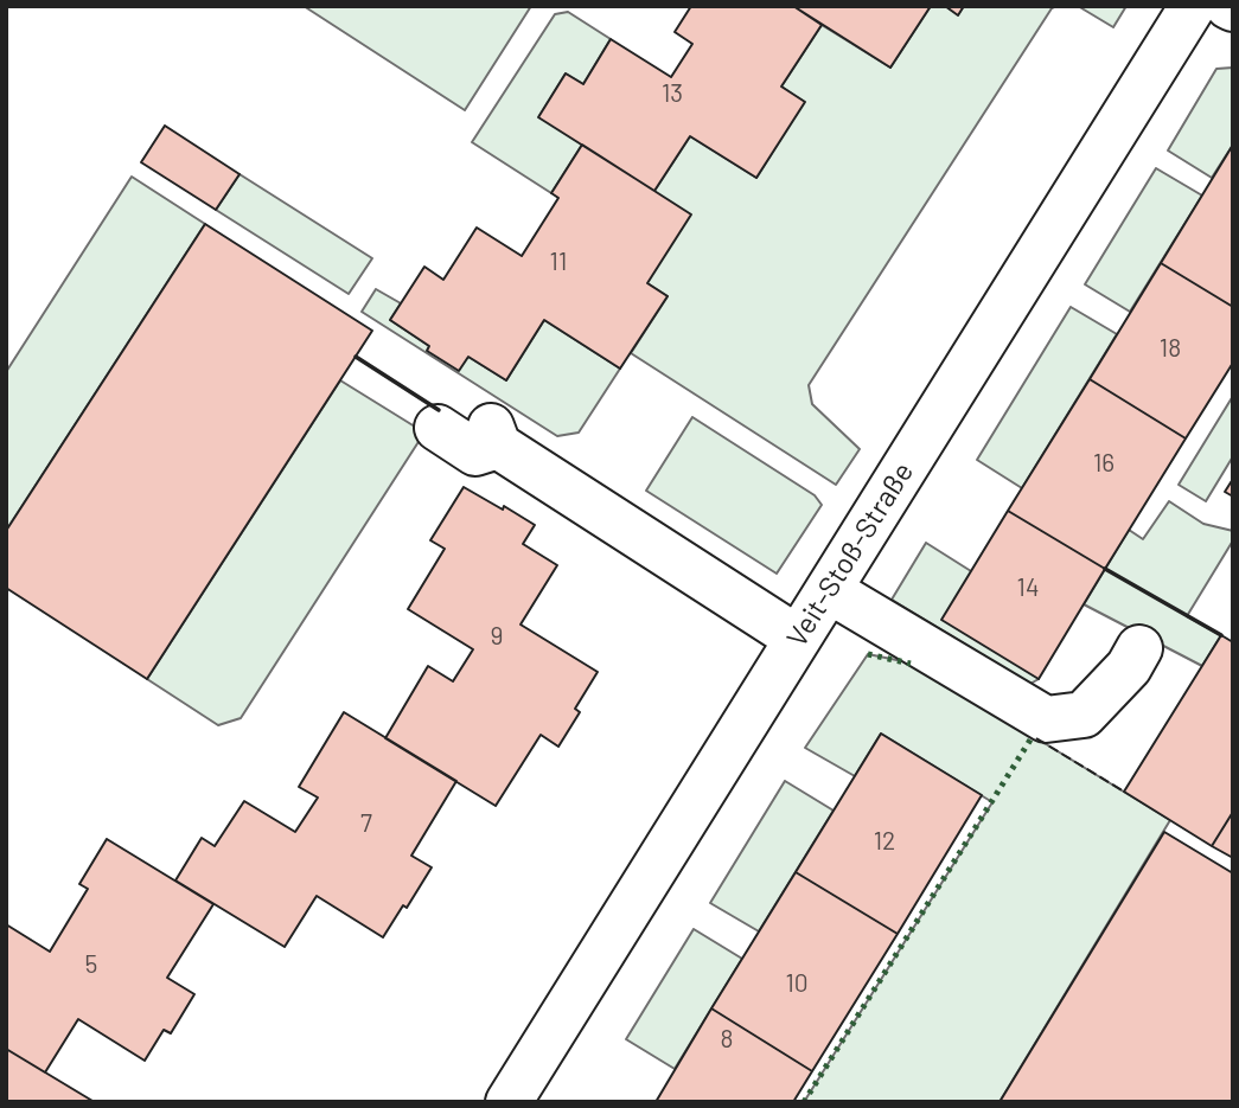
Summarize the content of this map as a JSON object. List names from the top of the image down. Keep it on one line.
{"streets":{"street":["Veit-Stoß-Straße"]},"house_numbers":["13","11","18","16","14","9","7","12","5","10","8"]}
